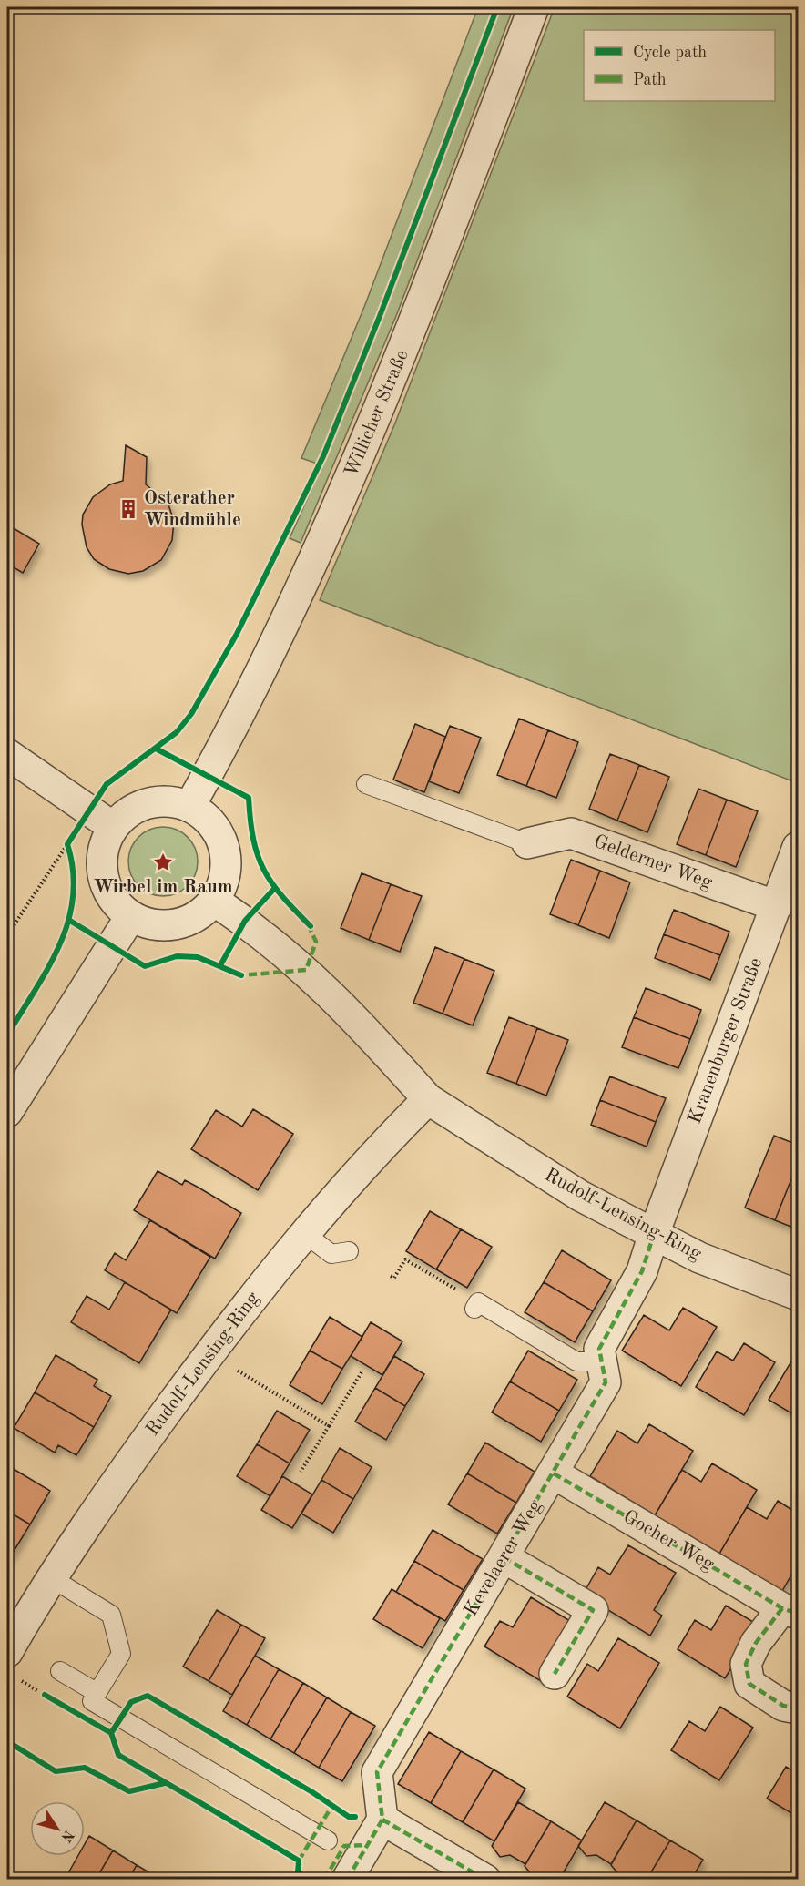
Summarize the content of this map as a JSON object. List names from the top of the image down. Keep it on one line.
{"streets":{"street":["Willicher Straße","Gelderner Weg","Kranenburger Straße","Rudolf-Lensing-Ring","Gocher Weg","Kevelaerer Weg"]},"crossings":[["Willicher Straße","Rudolf-Lensing-Ring"],["Gelderner Weg","Kranenburger Straße"],["Kranenburger Straße","Rudolf-Lensing-Ring"],["Kranenburger Straße","Kevelaerer Weg"],["Rudolf-Lensing-Ring","Kevelaerer Weg"],["Gocher Weg","Kevelaerer Weg"]],"places":{"building":["Osterather Windmühle"],"place":["Wirbel im Raum"]},"legend":["Cycle path","Path"],"north":"bottom right"}
